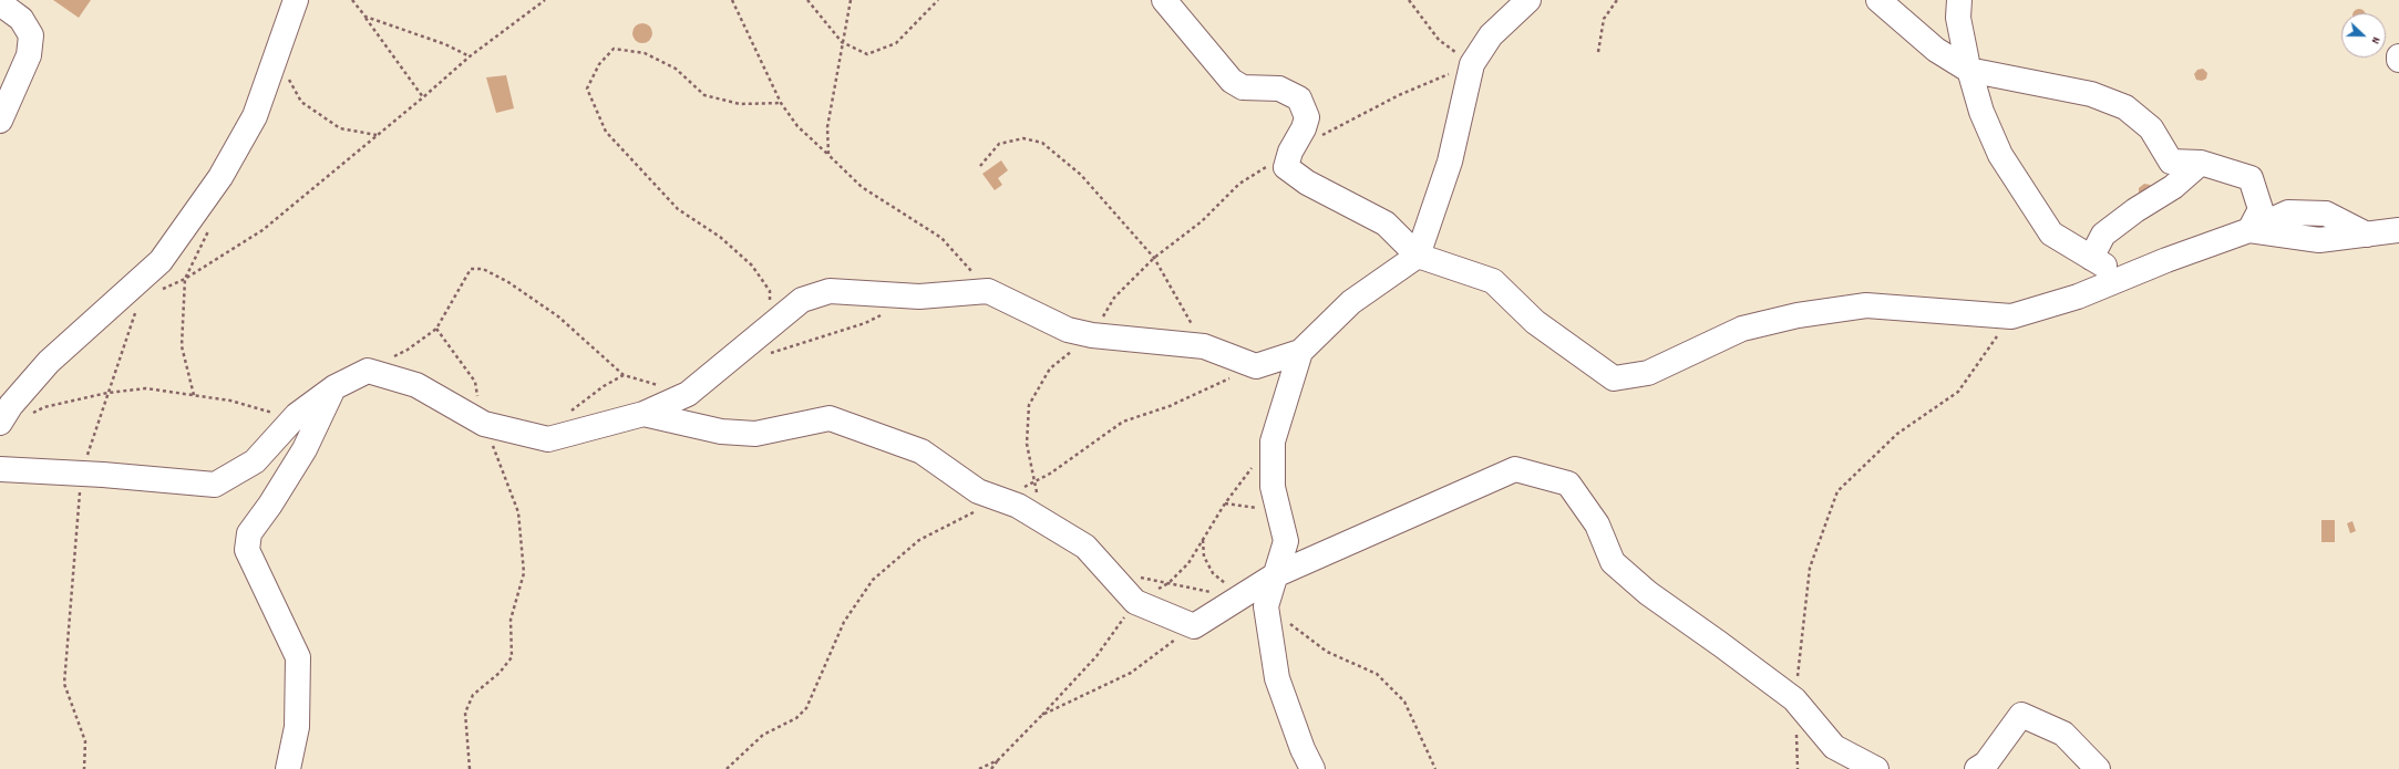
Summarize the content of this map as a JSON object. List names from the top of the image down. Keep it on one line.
{"north":"right"}
